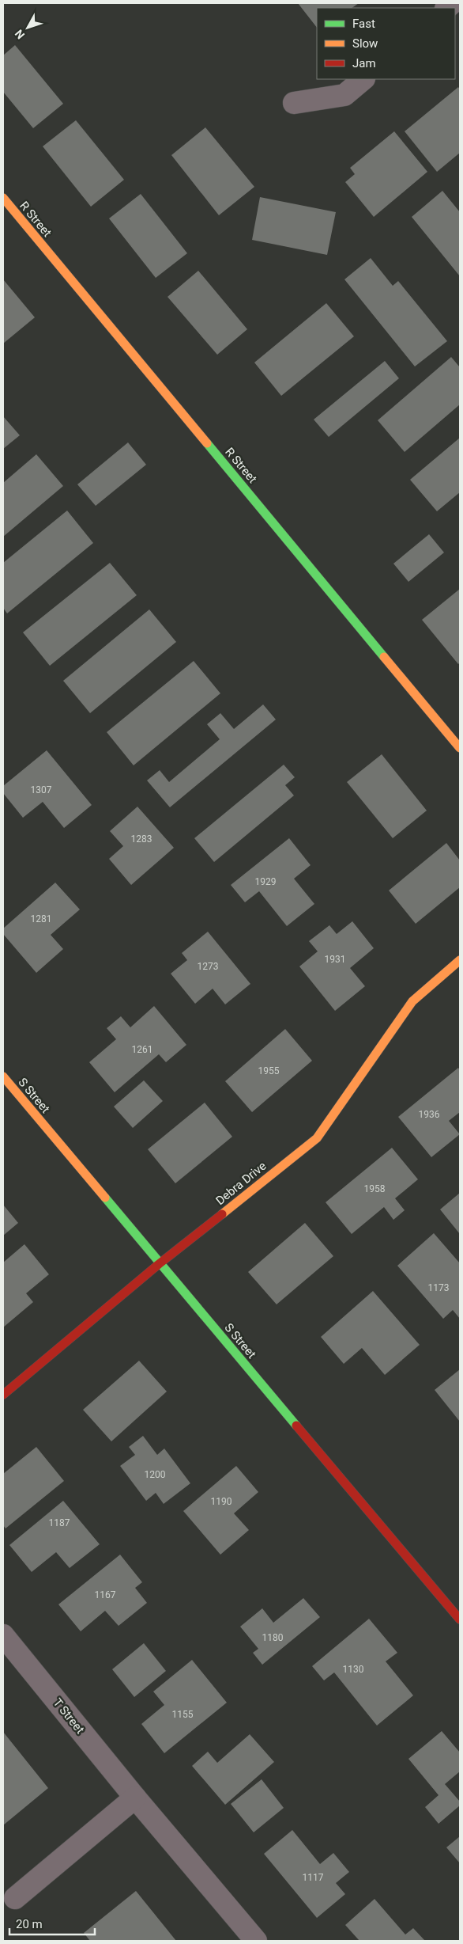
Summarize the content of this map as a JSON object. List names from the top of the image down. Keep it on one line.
{"streets":{"street":["R Street","S Street","Debra Drive","T Street"]},"crossings":[["S Street","Debra Drive"]],"house_numbers":["1307","1283","1929","1281","1931","1273","1261","1955","1936","1958","1173","1200","1190","1187","1167","1180","1130","1155","1117"],"legend":["Fast","Slow","Jam"],"scale_bar":"20 m","north":"bottom left"}
